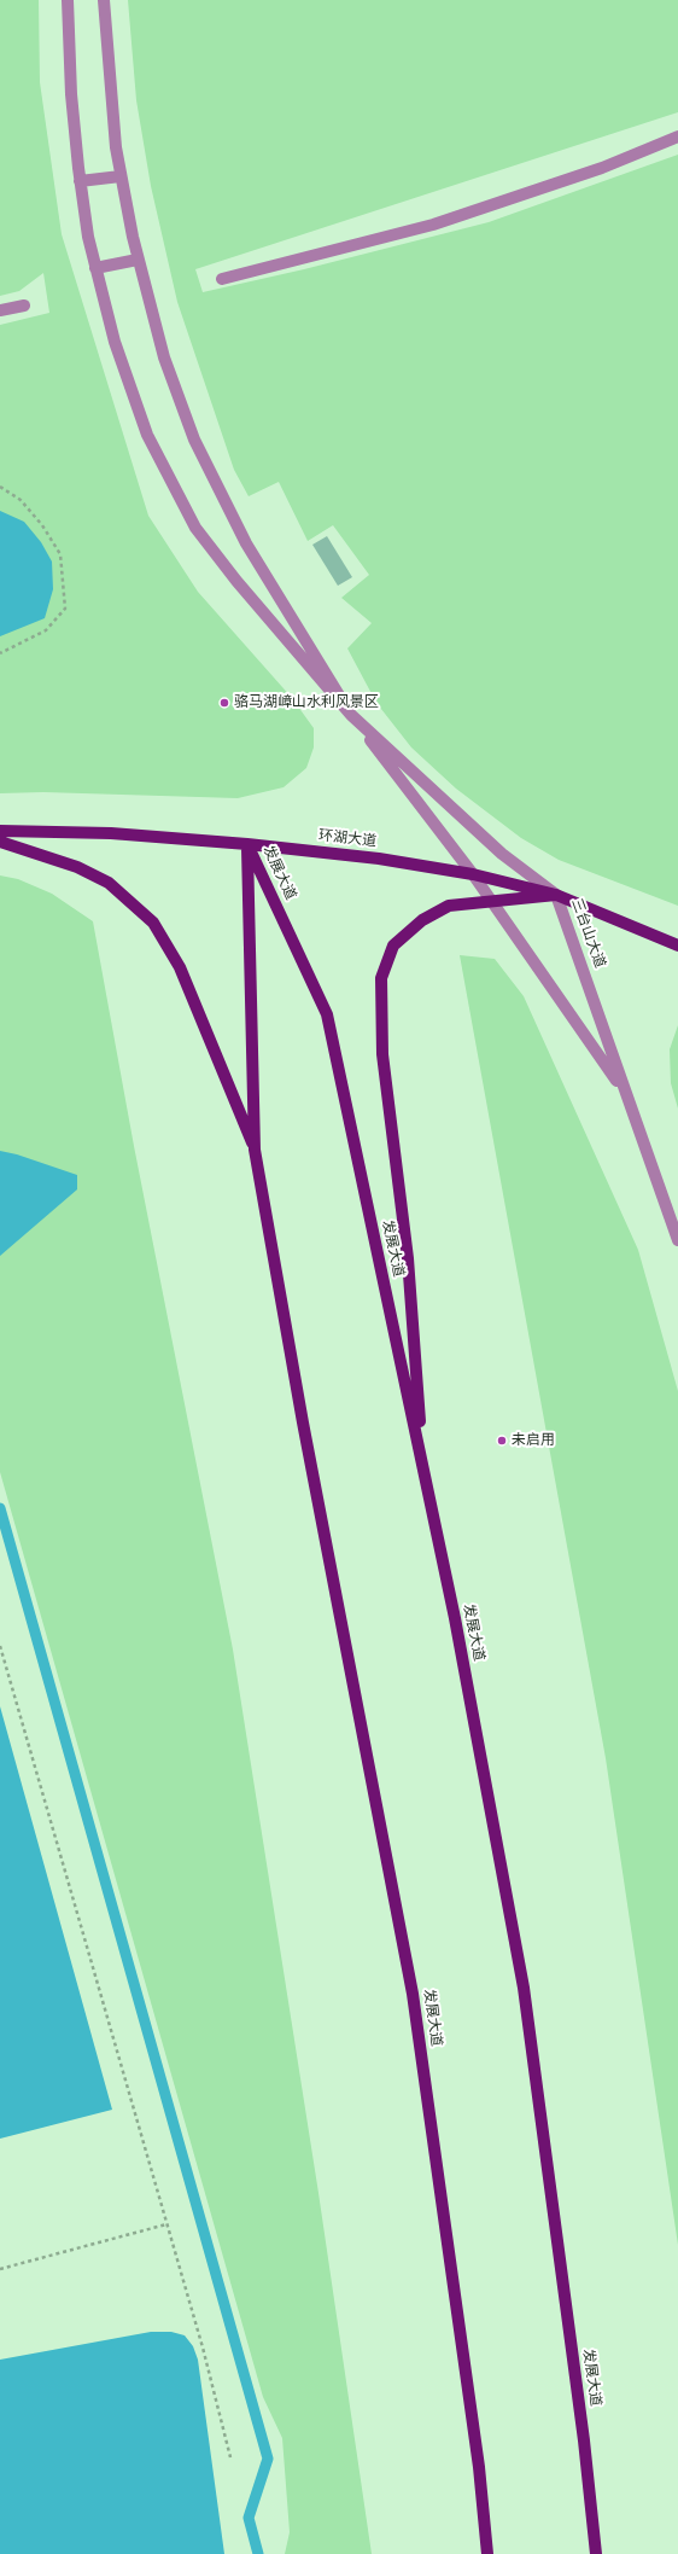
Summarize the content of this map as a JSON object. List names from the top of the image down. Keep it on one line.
{"streets":{"main road":["环湖大道","发展大道"],"street":["三台山大道"]},"crossings":[["环湖大道","发展大道"],["环湖大道","三台山大道"]],"places":["骆马湖嶂山水利风景区","未启用"]}
